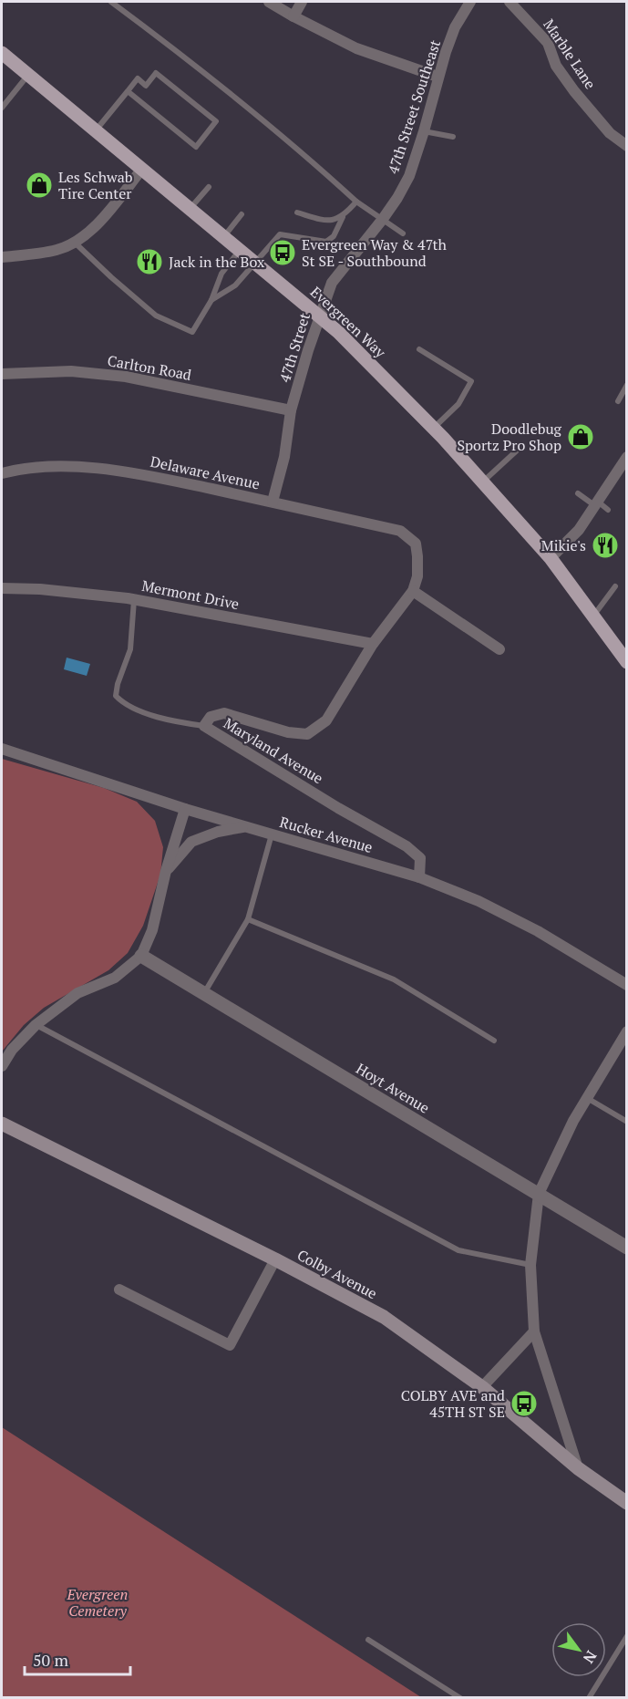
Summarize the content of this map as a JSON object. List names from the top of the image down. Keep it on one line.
{"streets":{"main road":["Evergreen Way","Colby Avenue"],"street":["Marble Lane","47th Street Southeast","47th Street","Carlton Road","Delaware Avenue","Mermont Drive","Maryland Avenue","Rucker Avenue","Hoyt Avenue"]},"crossings":[["47th Street Southeast","47th Street"],["Evergreen Way","47th Street"],["47th Street","Carlton Road"],["47th Street","Delaware Avenue"],["Delaware Avenue","Maryland Avenue"],["Mermont Drive","Maryland Avenue"],["Maryland Avenue","Rucker Avenue"]],"parks":["Evergreen Cemetery"],"places":{"shop":["Les Schwab Tire Center","Doodlebug Sportz Pro Shop"],"bus stop":["Evergreen Way & 47th St SE - Southbound","COLBY AVE and 45TH ST SE"],"restaurant":["Jack in the Box","Mikie's"]},"scale_bar":"50 m","north":"bottom right"}
